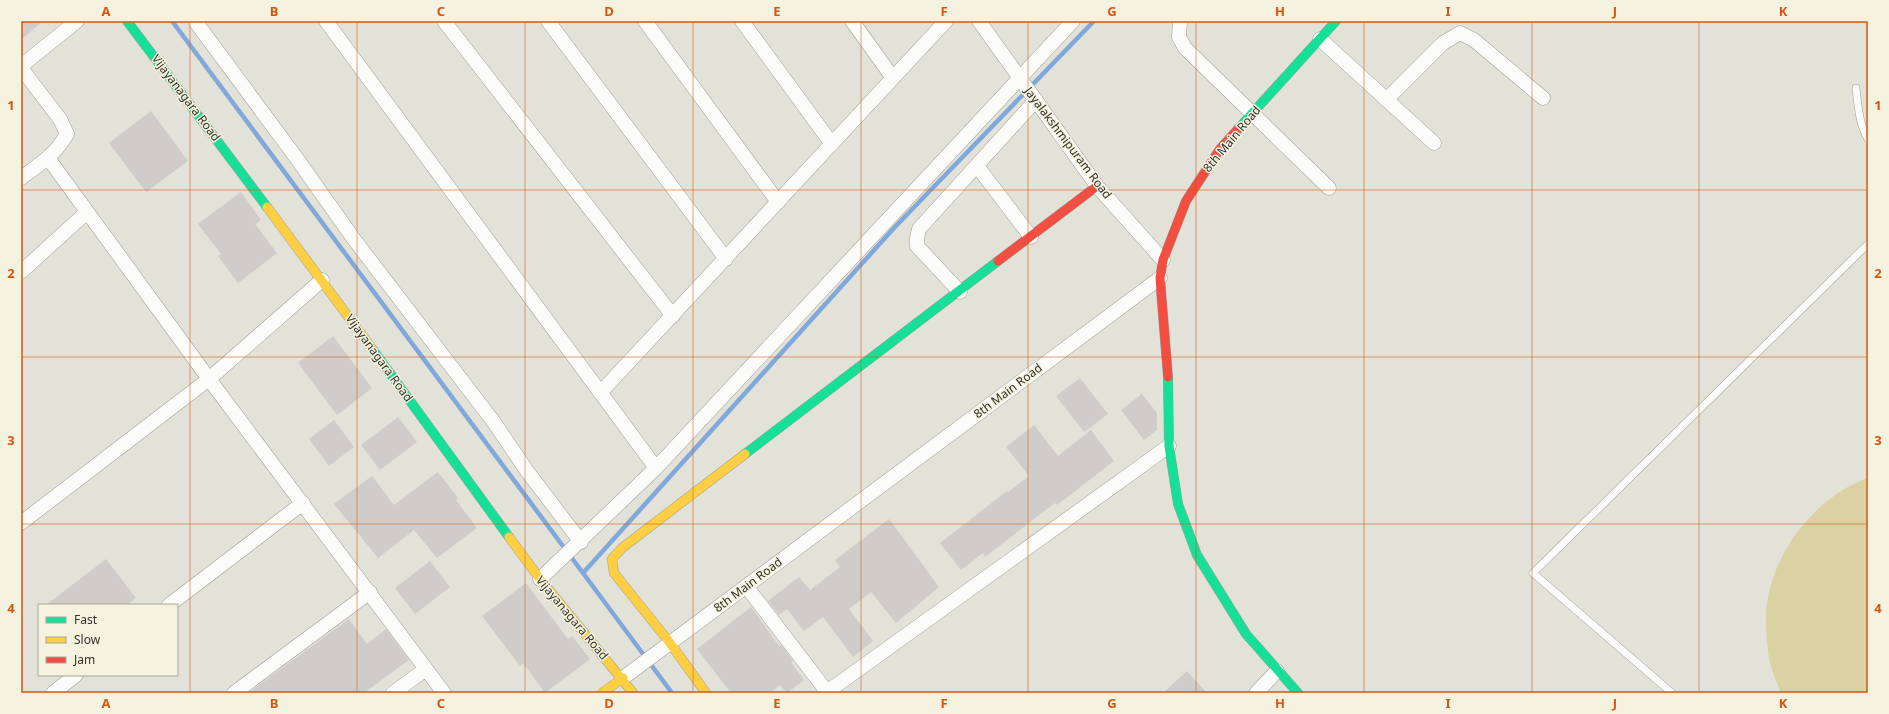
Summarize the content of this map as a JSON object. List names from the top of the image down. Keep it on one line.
{"streets":{"street":["Vijayanagara Road","8th Main Road","Jayalakshmipuram Road"]},"crossings":[["Vijayanagara Road","8th Main Road"],["8th Main Road","Jayalakshmipuram Road"]],"legend":["Fast","Slow","Jam"],"grid":{"columns":["A","B","C","D","E","F","G","H","I","J","K"],"rows":["1","2","3","4"]}}
